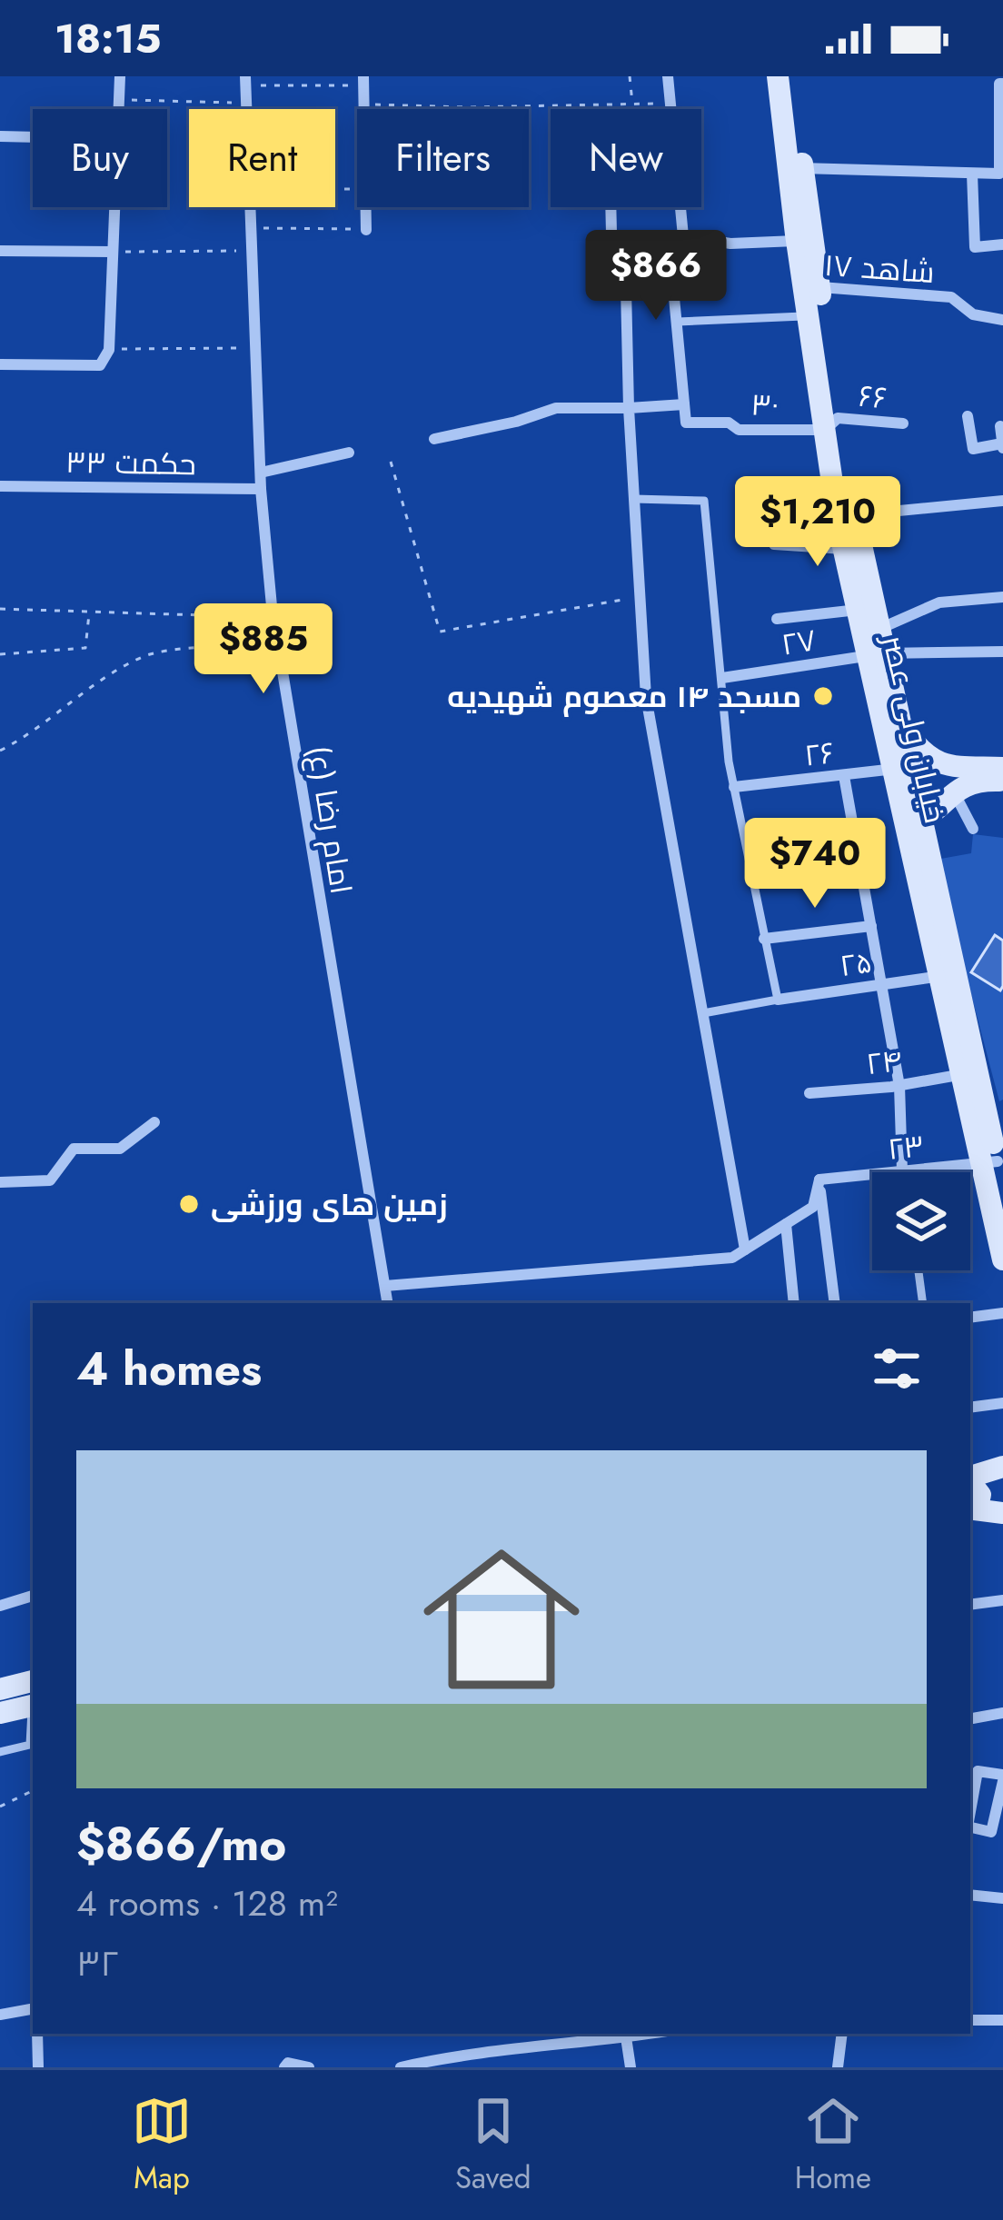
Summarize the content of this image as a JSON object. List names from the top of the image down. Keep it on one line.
{"streets":{"main road":["خیابان ولی عصر"],"street":["شاهد ۱۷","۶۶","۳۰","حکمت ۳۳","۲۷","۲۶","امام رضا (ع)","۲۵","۲۴","۲۳"]},"crossings":[["شاهد ۱۷","خیابان ولی عصر"],["۶۶","۳۰"],["۶۶","خیابان ولی عصر"],["۳۰","خیابان ولی عصر"],["حکمت ۳۳","امام رضا (ع)"],["۲۷","خیابان ولی عصر"],["خیابان ولی عصر","۲۶"],["خیابان ولی عصر","۲۵"],["خیابان ولی عصر","۲۴"],["خیابان ولی عصر","۲۳"]],"places":["مسجد ۱۴ معصوم شهیدیه","زمین های ورزشی"],"page":{"status":"18:15","chip":["Buy","Rent","Filters","New"],"price":["$866","$1,210","$885","$740"],"heading":"4 homes","list":[{"name":"$866/mo","note":"4 rooms · 128 m² · ۳۲"}],"tabs":["Map","Saved","Home"]}}
